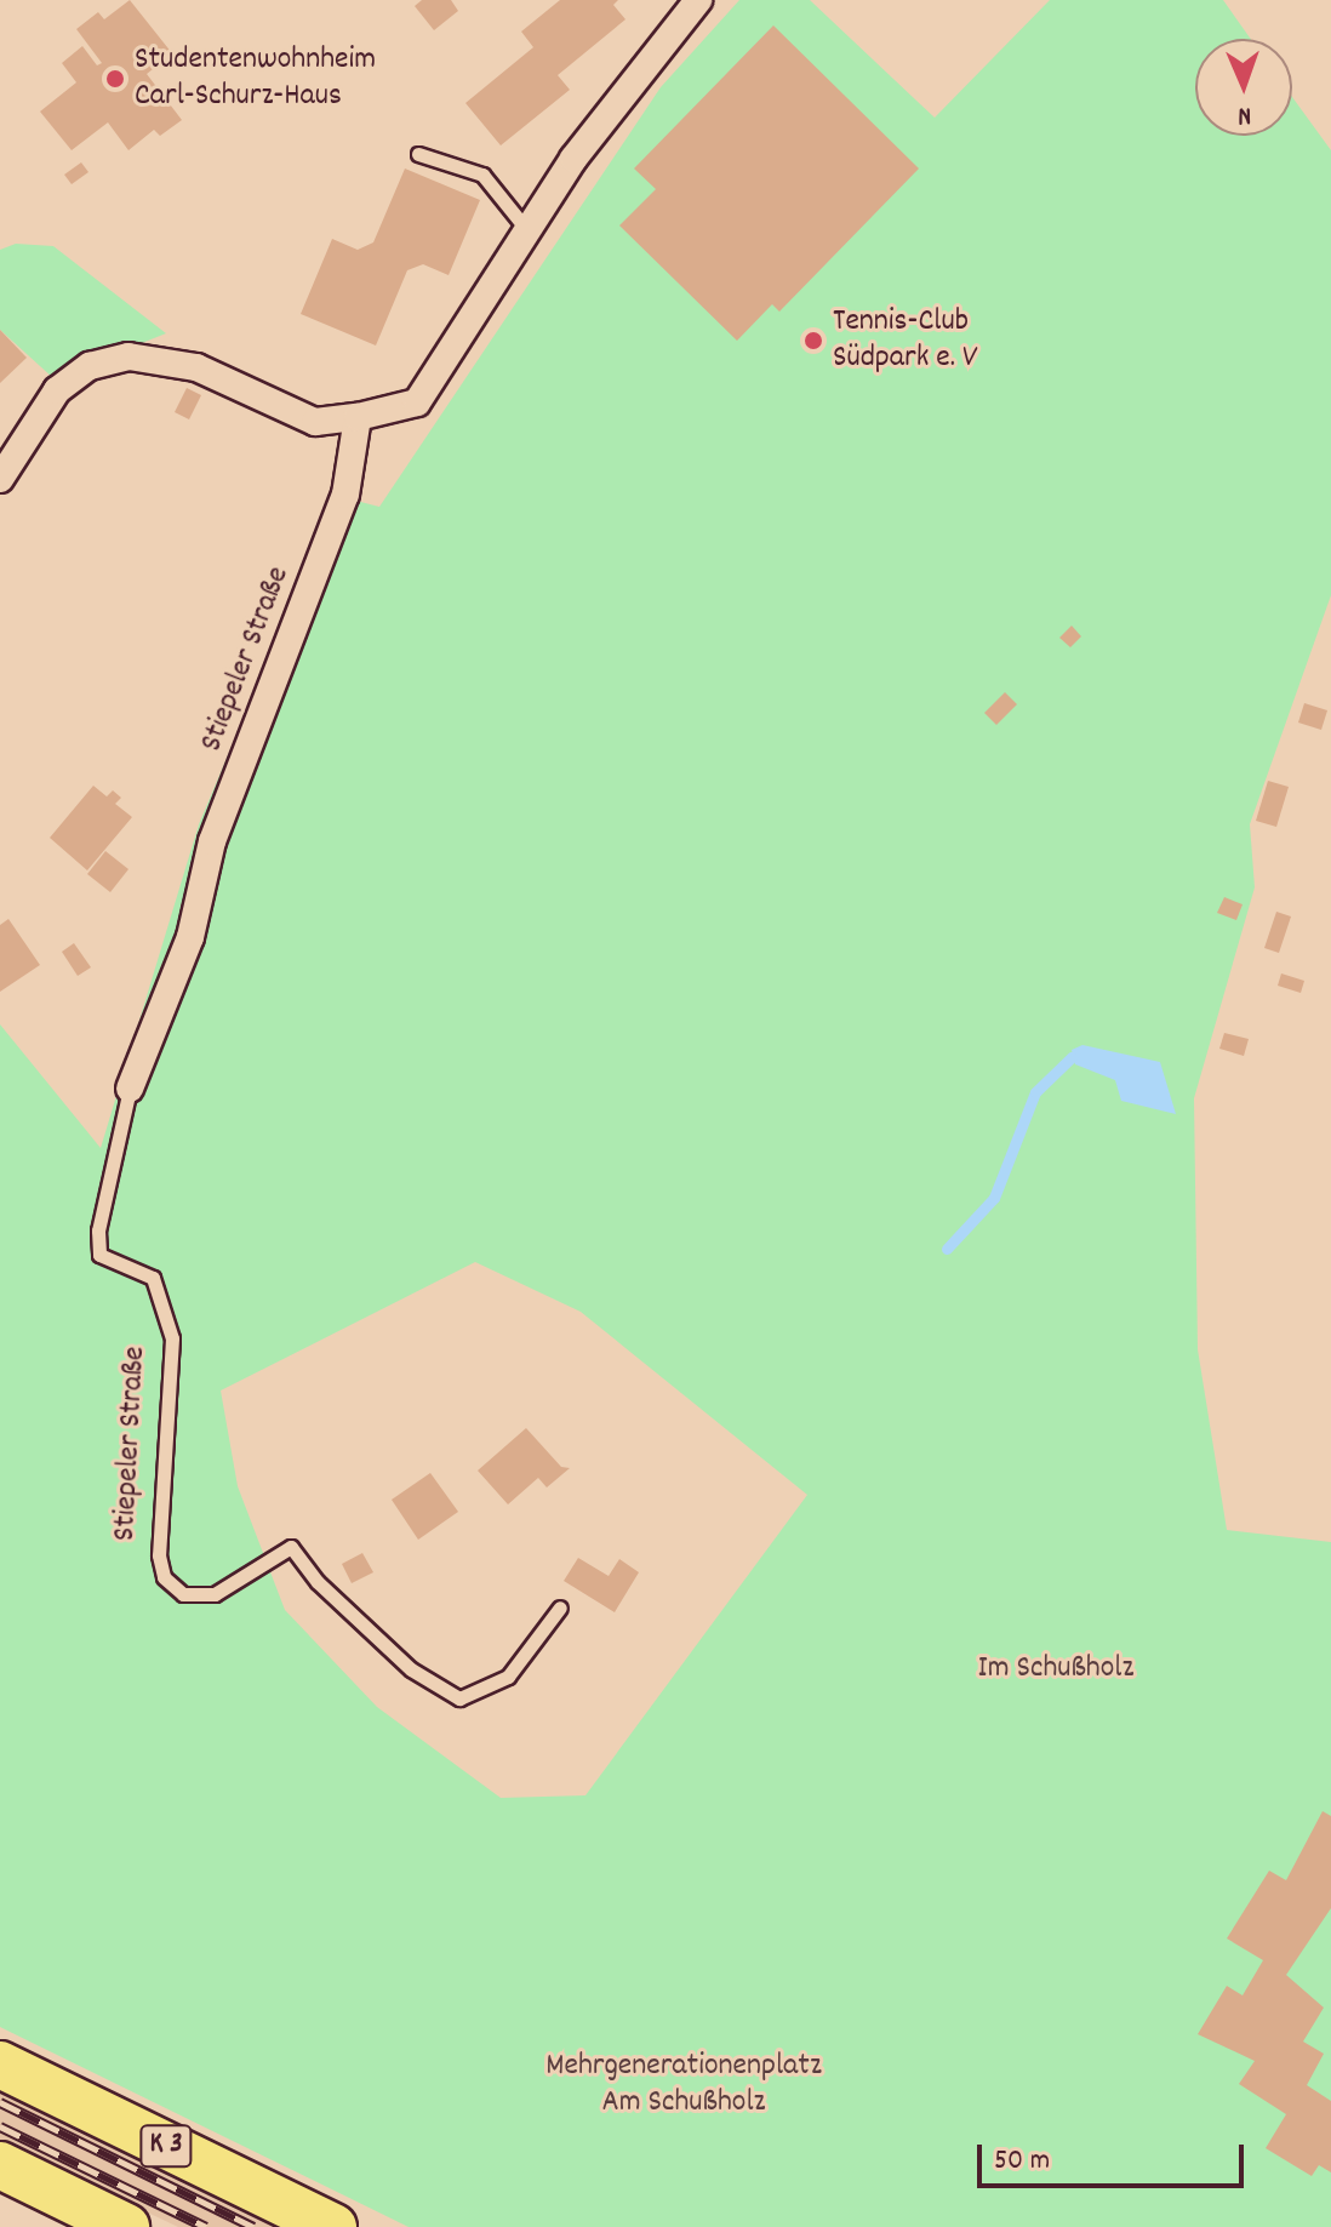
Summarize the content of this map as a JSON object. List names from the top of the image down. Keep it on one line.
{"streets":{"highway":["K 3"],"street":["Stiepeler Straße"]},"parks":["Im Schußholz","Mehrgenerationenplatz Am Schußholz"],"places":["Studentenwohnheim Carl-Schurz-Haus","Tennis-Club Südpark e. V"],"scale_bar":"50 m","north":"bottom"}
